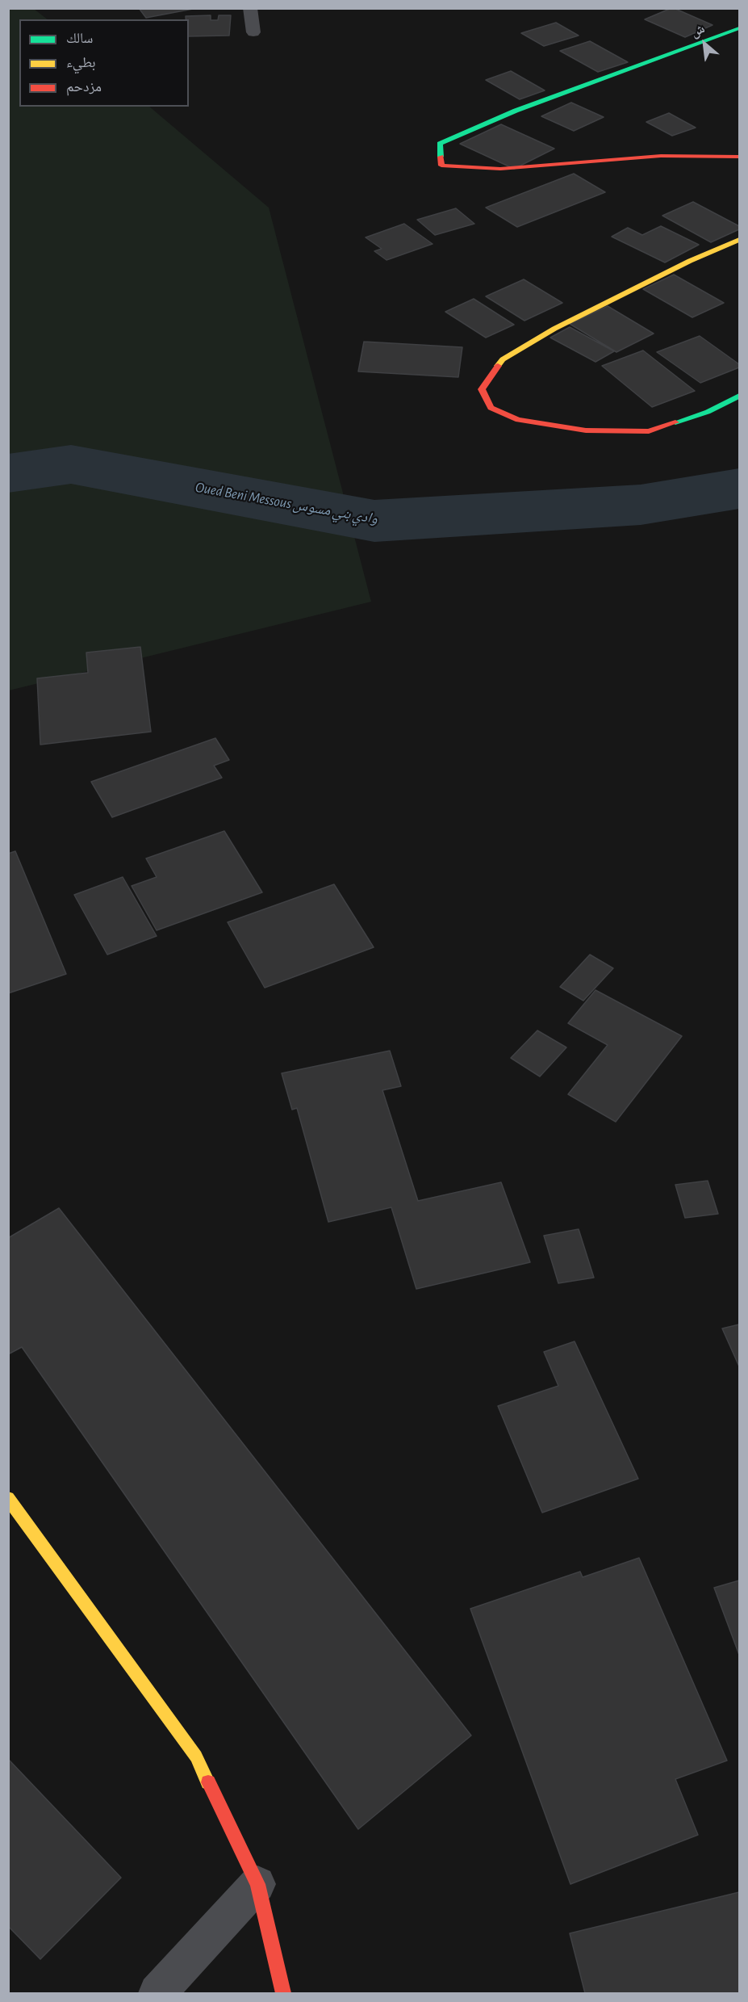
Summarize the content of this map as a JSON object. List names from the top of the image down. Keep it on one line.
{"water":["Oued Beni Messous وادي بني مسوس"],"legend":["سالك","بطيء","مزدحم"],"north":"top left"}
